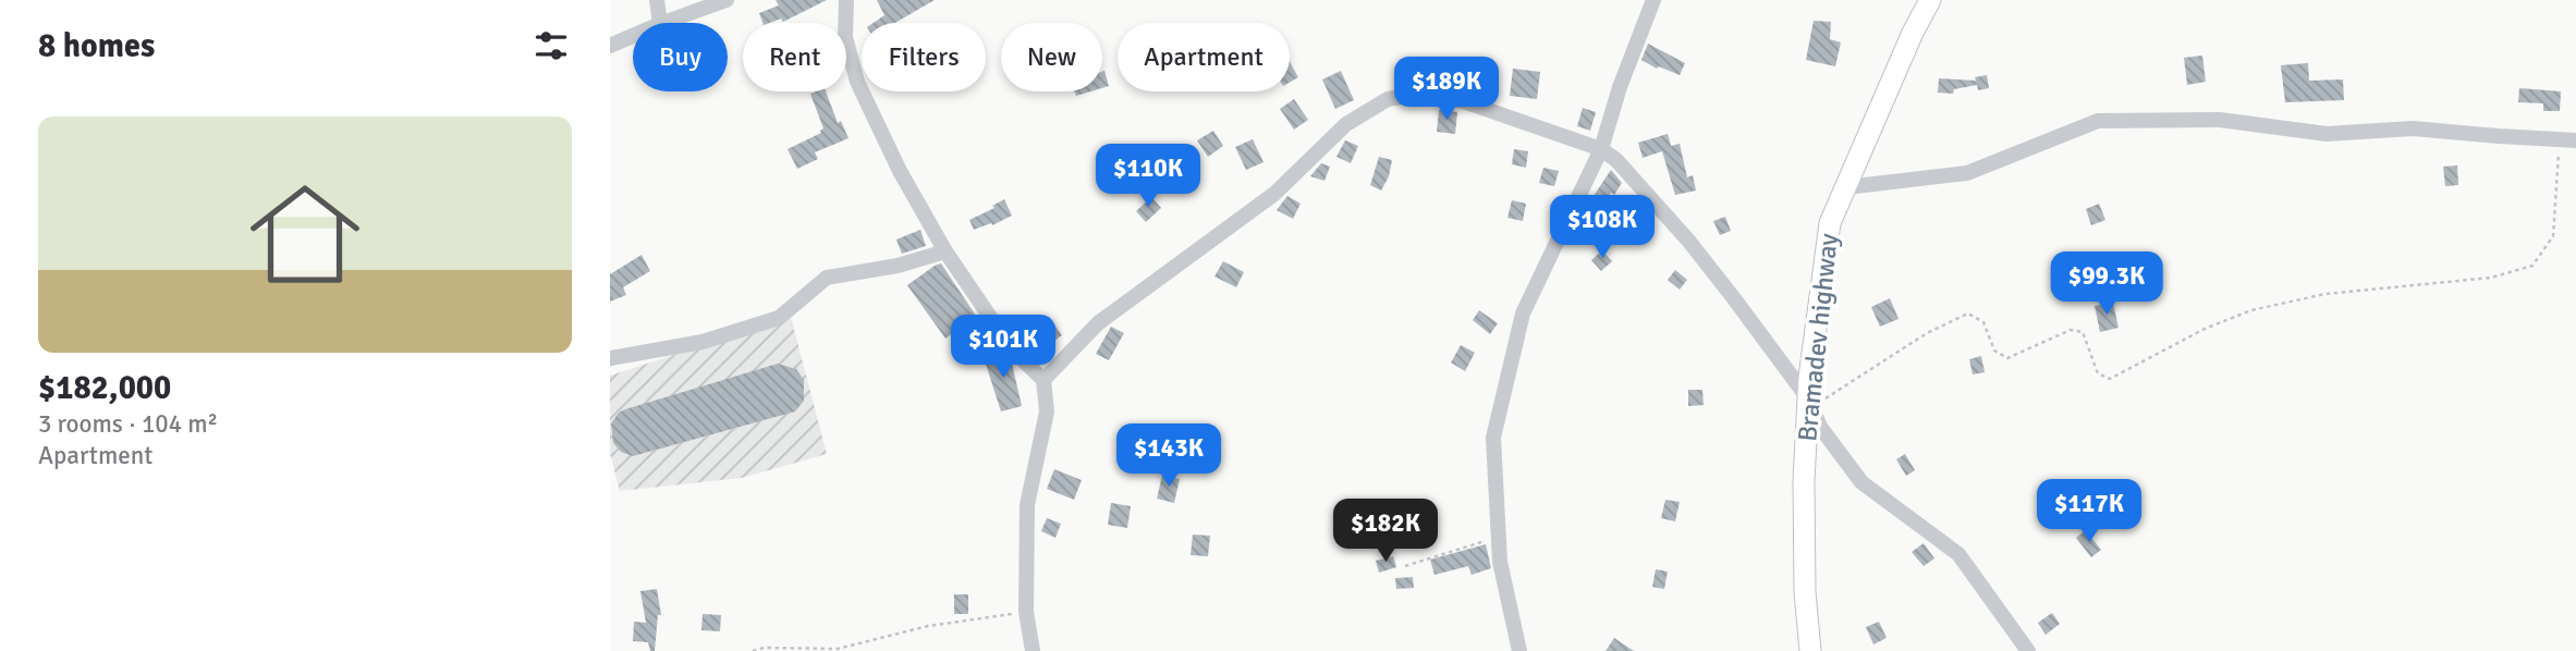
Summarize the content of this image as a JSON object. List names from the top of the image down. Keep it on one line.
{"streets":{"street":["Bramadev highway"]},"page":{"heading":"8 homes","chip":["Buy","Rent","Filters","New","Apartment"],"price":["$189K","$110K","$108K","$99.3K","$101K","$143K","$117K","$182K"],"list":[{"name":"$182,000","note":"3 rooms · 104 m² · Apartment"}]}}
